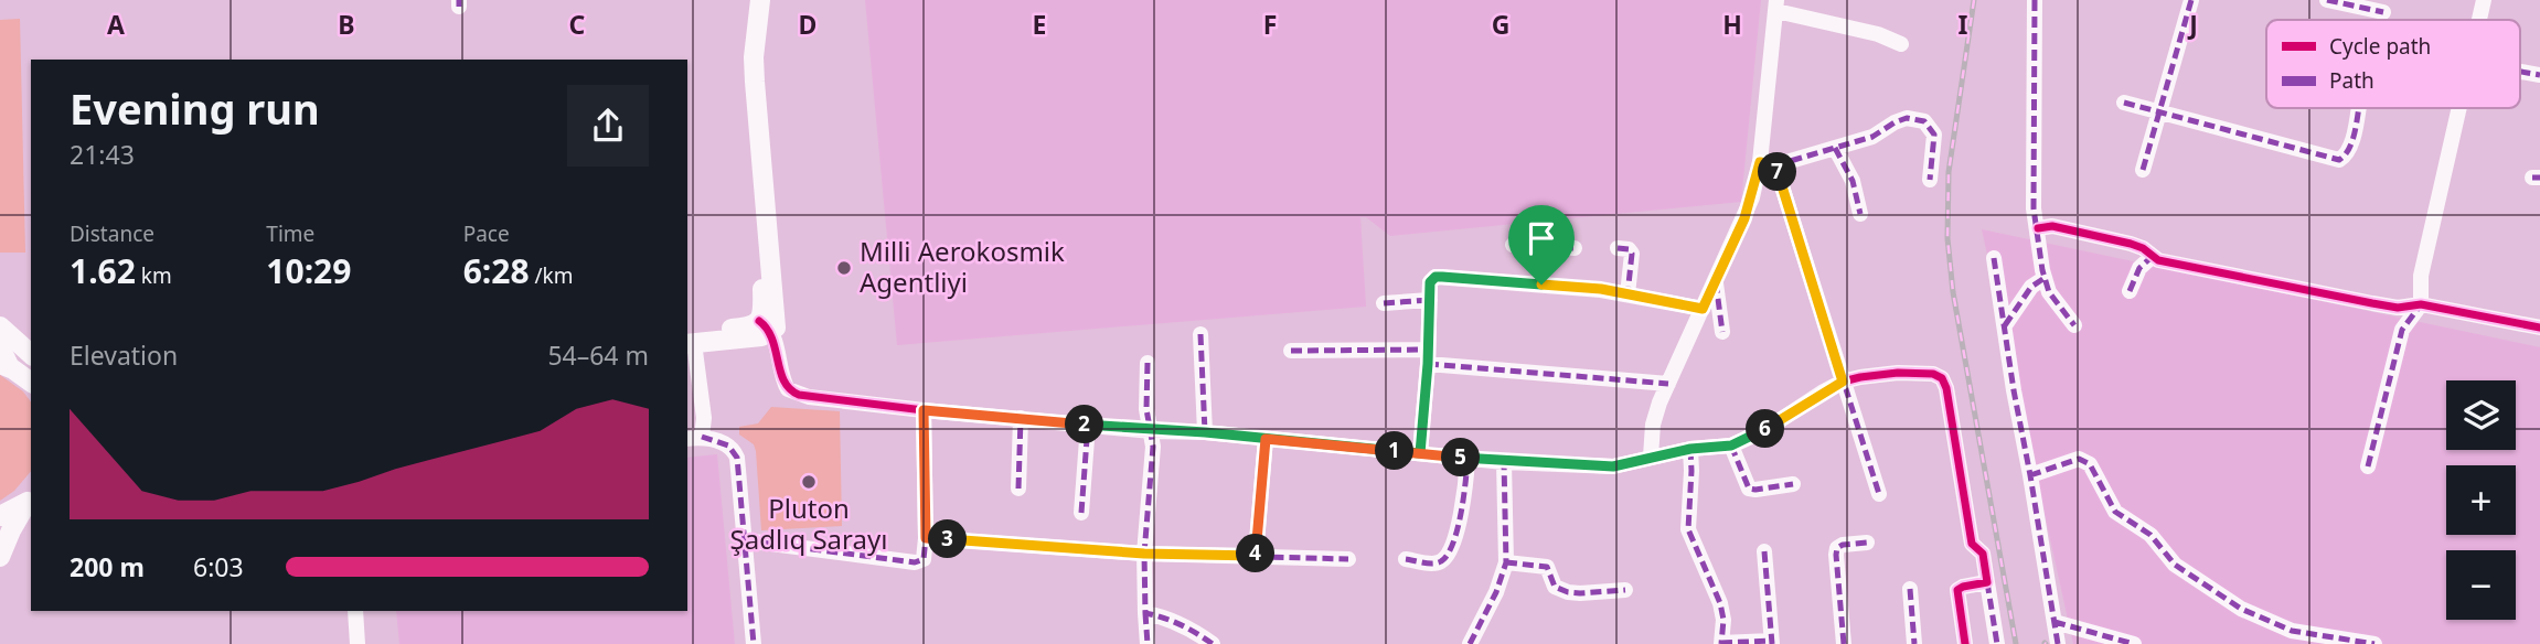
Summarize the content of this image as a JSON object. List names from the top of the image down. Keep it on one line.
{"places":["Milli Aerokosmik Agentliyi","Pluton Şadlıq Sarayı"],"legend":["Cycle path","Path"],"page":{"heading":["Evening run","21:43"],"pins":["7","2","6","1","5","3","4"],"stats":[["Distance","1.62 km"],["Time","10:29"],["Pace","6:28 /km"]],"chart":["Elevation","54–64 m"],"map_buttons":["+","−"],"list":[{"name":"200 m","note":"6:03"}]},"grid":{"columns":["A","B","C","D","E","F","G","H","I","J"]}}
